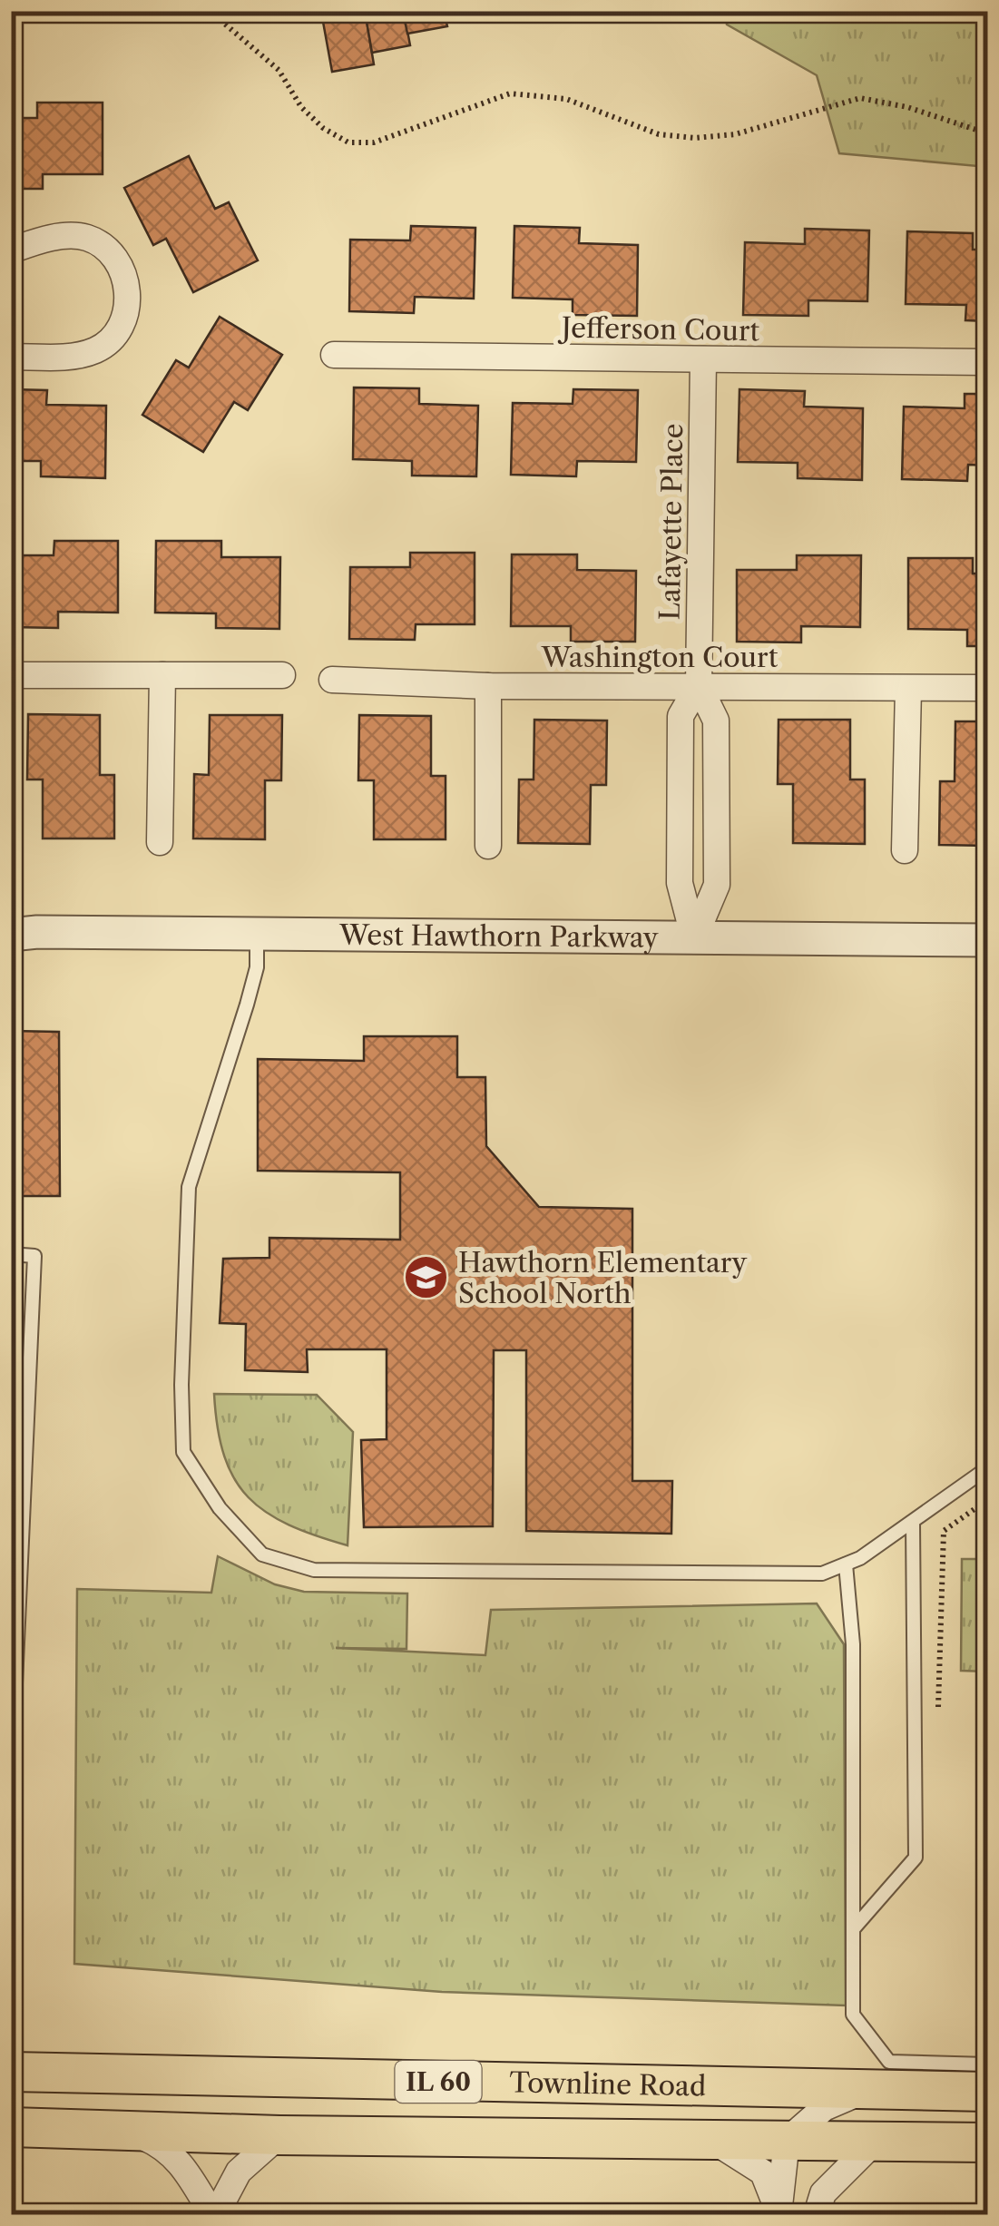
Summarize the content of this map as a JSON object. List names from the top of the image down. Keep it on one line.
{"streets":{"main road":["IL 60","Townline Road"],"street":["Jefferson Court","Lafayette Place","Washington Court","West Hawthorn Parkway"]},"crossings":[["Jefferson Court","Lafayette Place"],["Lafayette Place","Washington Court"],["Lafayette Place","West Hawthorn Parkway"]],"places":{"school or university":["Hawthorn Elementary School North"]}}
